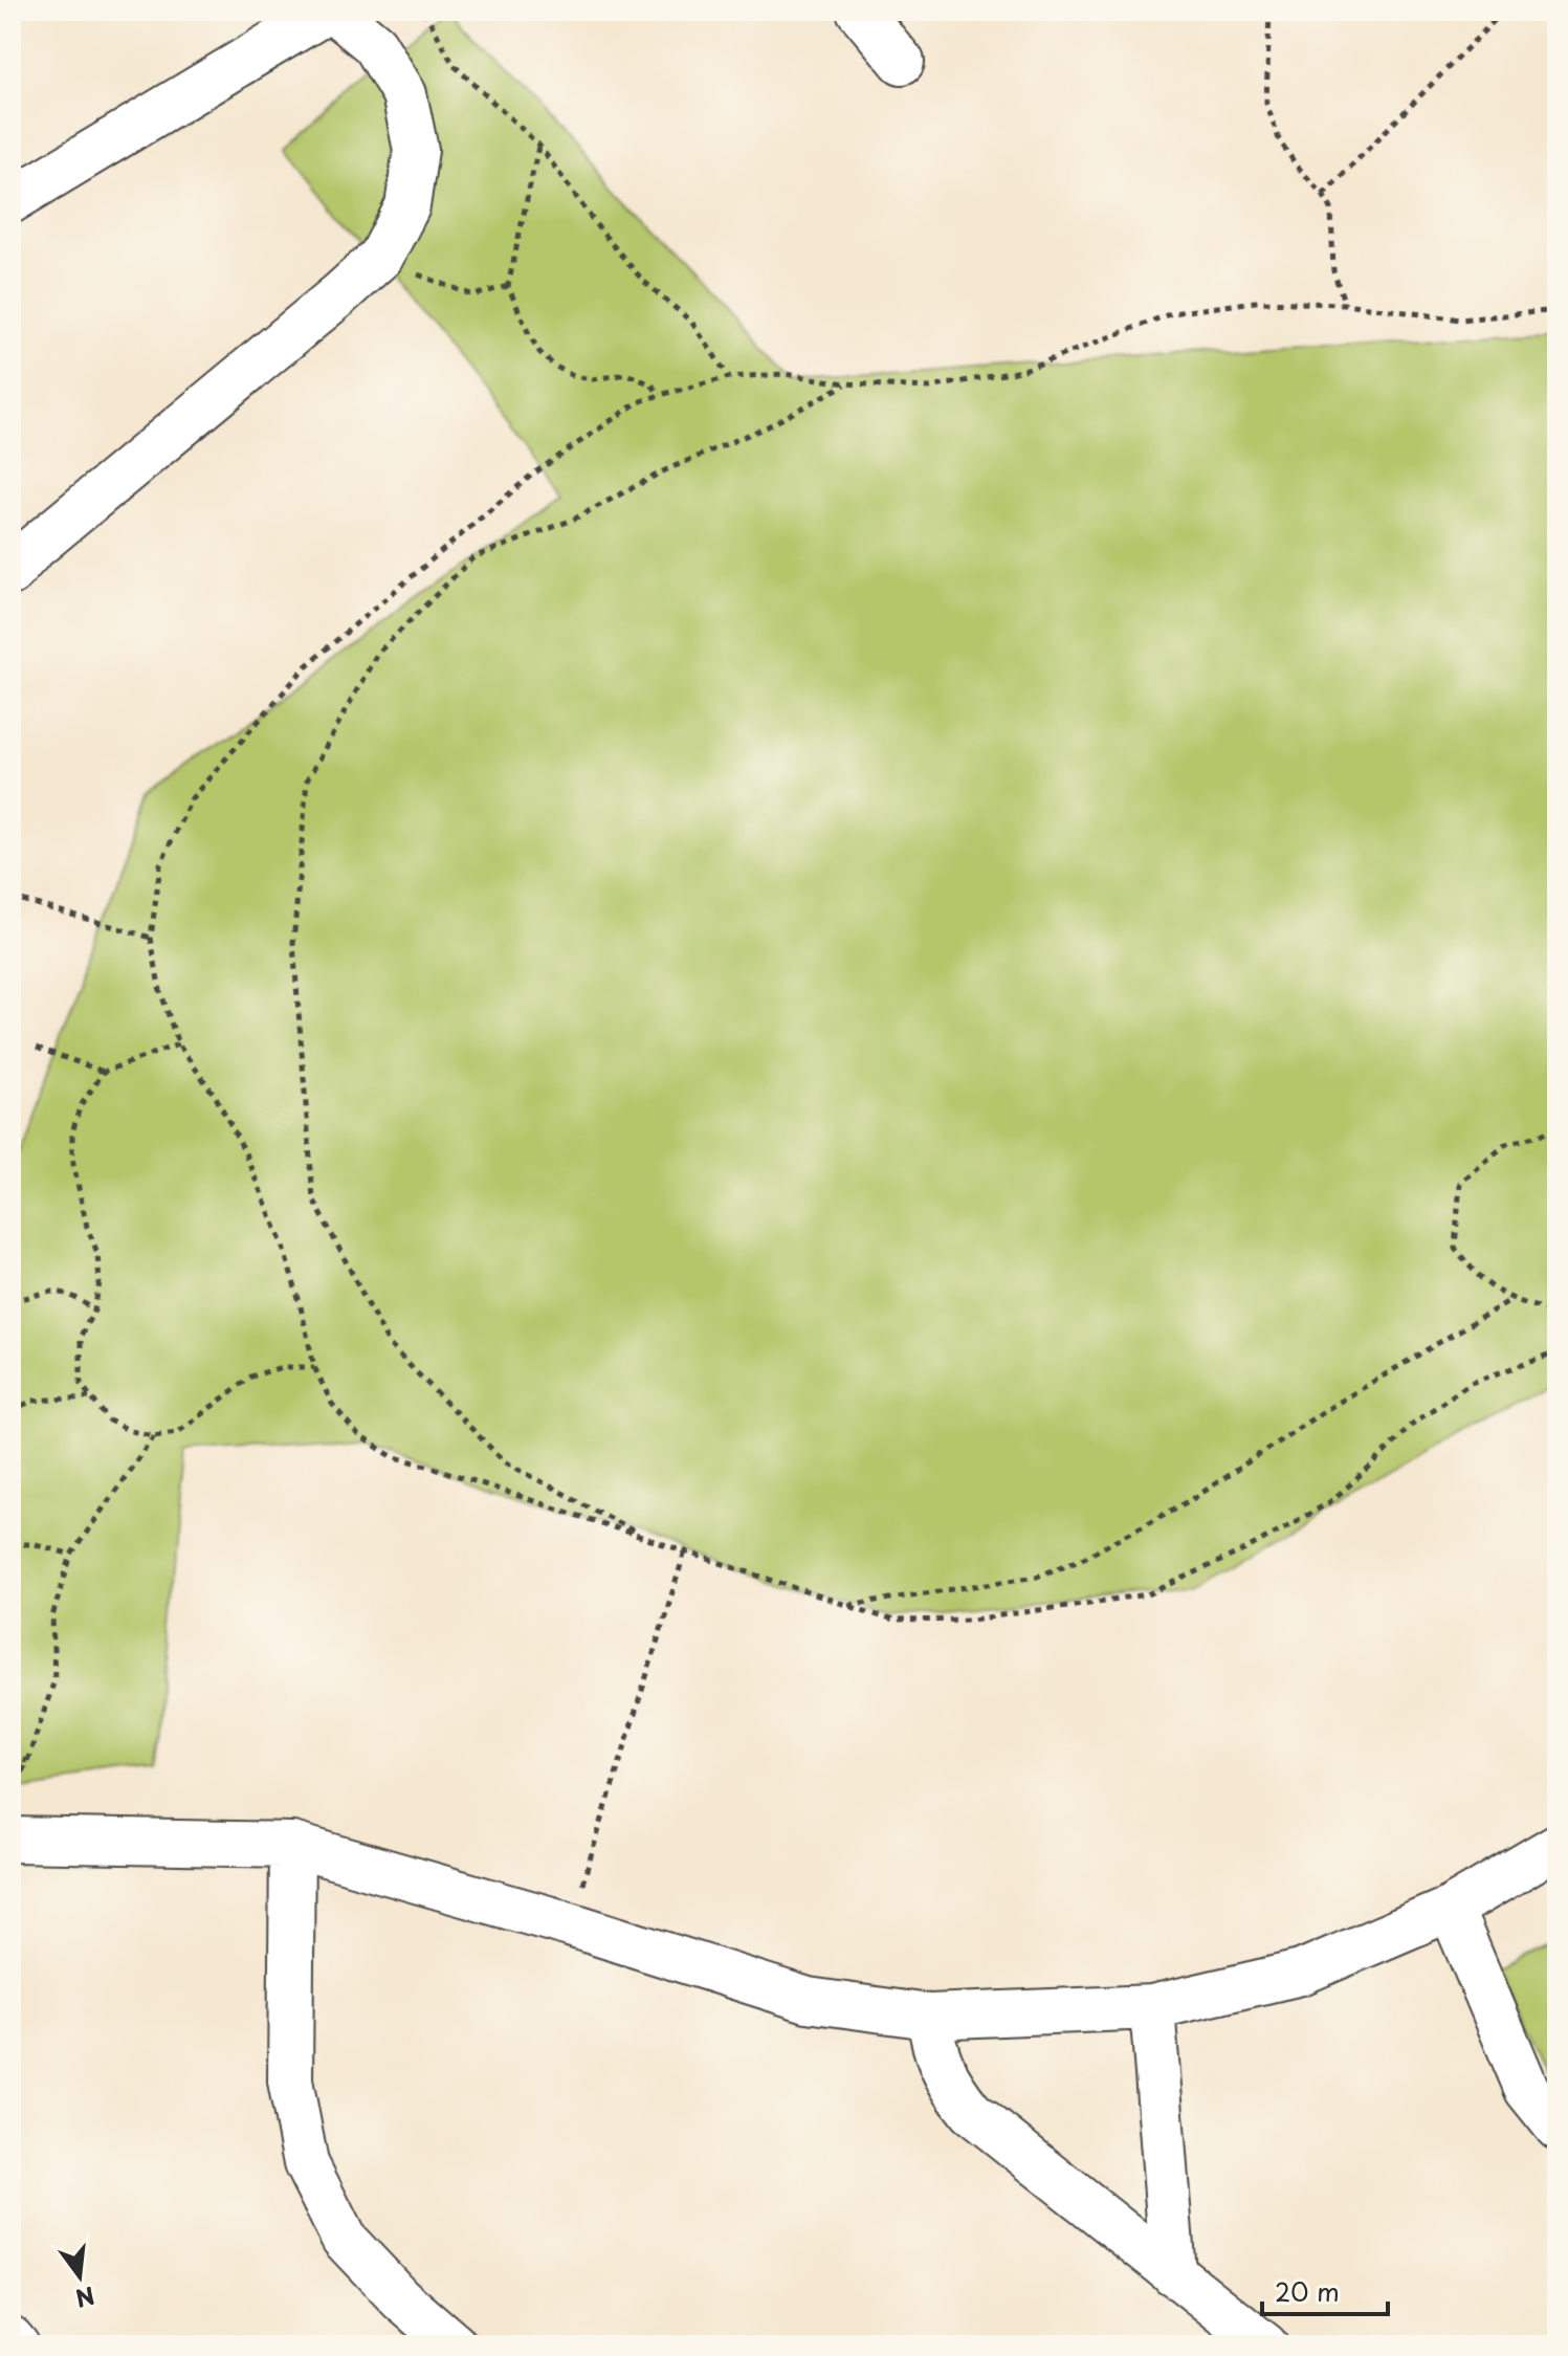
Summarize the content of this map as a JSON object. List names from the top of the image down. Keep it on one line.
{"scale_bar":"20 m","north":"bottom"}
